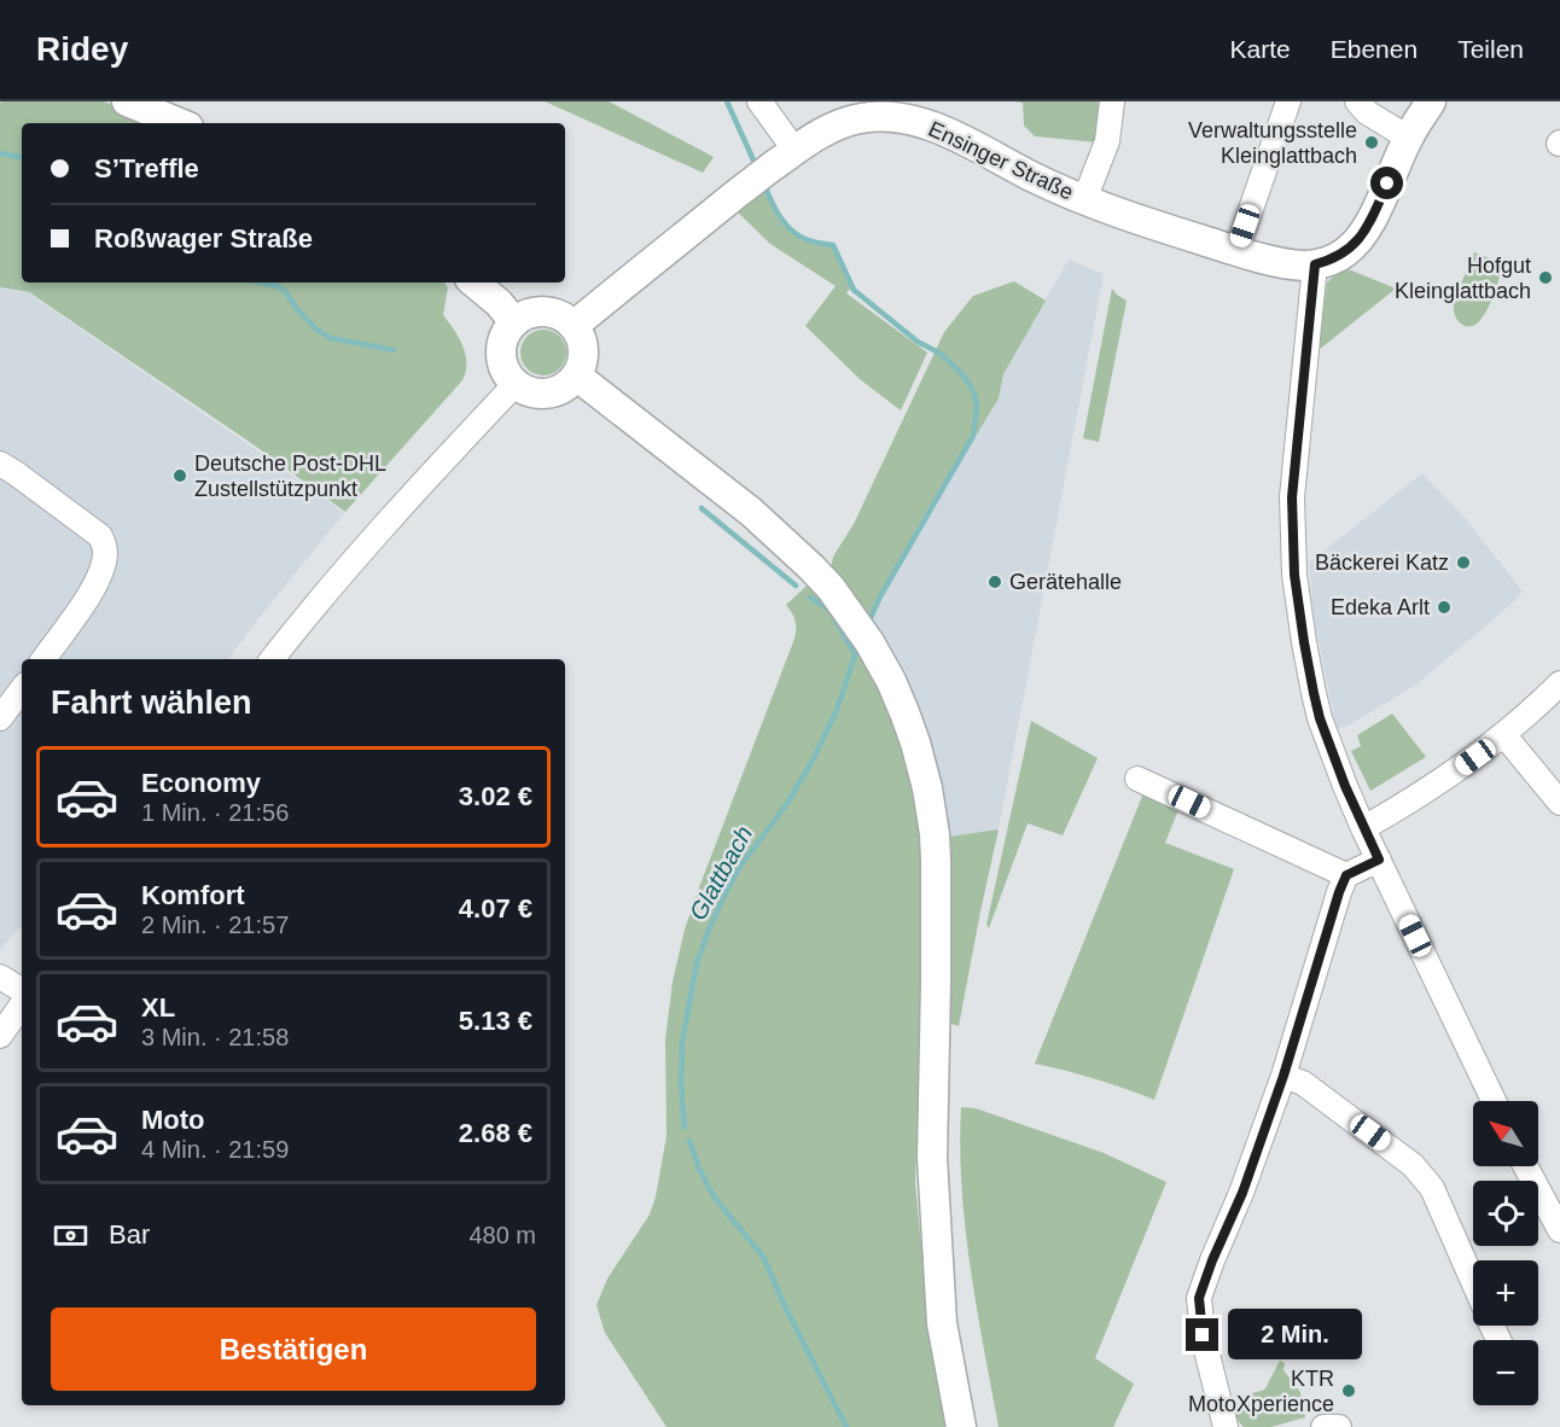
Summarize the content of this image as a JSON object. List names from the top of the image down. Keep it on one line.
{"streets":{"main road":["Ensinger Straße"]},"water":["Glattbach"],"places":["Verwaltungsstelle Kleinglattbach","Hofgut Kleinglattbach","Deutsche Post-DHL Zustellstützpunkt","Bäckerei Katz","Gerätehalle","Edeka Arlt","KTR MotoXperience"],"north":"top left","page":{"header":"Ridey","nav":["Karte","Ebenen","Teilen"],"banner":["S’Treffle","Roßwager Straße"],"heading":"Fahrt wählen","list":[{"name":"Economy","note":"1 Min. · 21:56","value":"3.02 €"},{"name":"Komfort","note":"2 Min. · 21:57","value":"4.07 €"},{"name":"XL","note":"3 Min. · 21:58","value":"5.13 €"},{"name":"Moto","note":"4 Min. · 21:59","value":"2.68 €"}],"map_buttons":["+","−"],"pay":["Bar","480 m"],"buttons":"Bestätigen","bubble":"2 Min."}}
